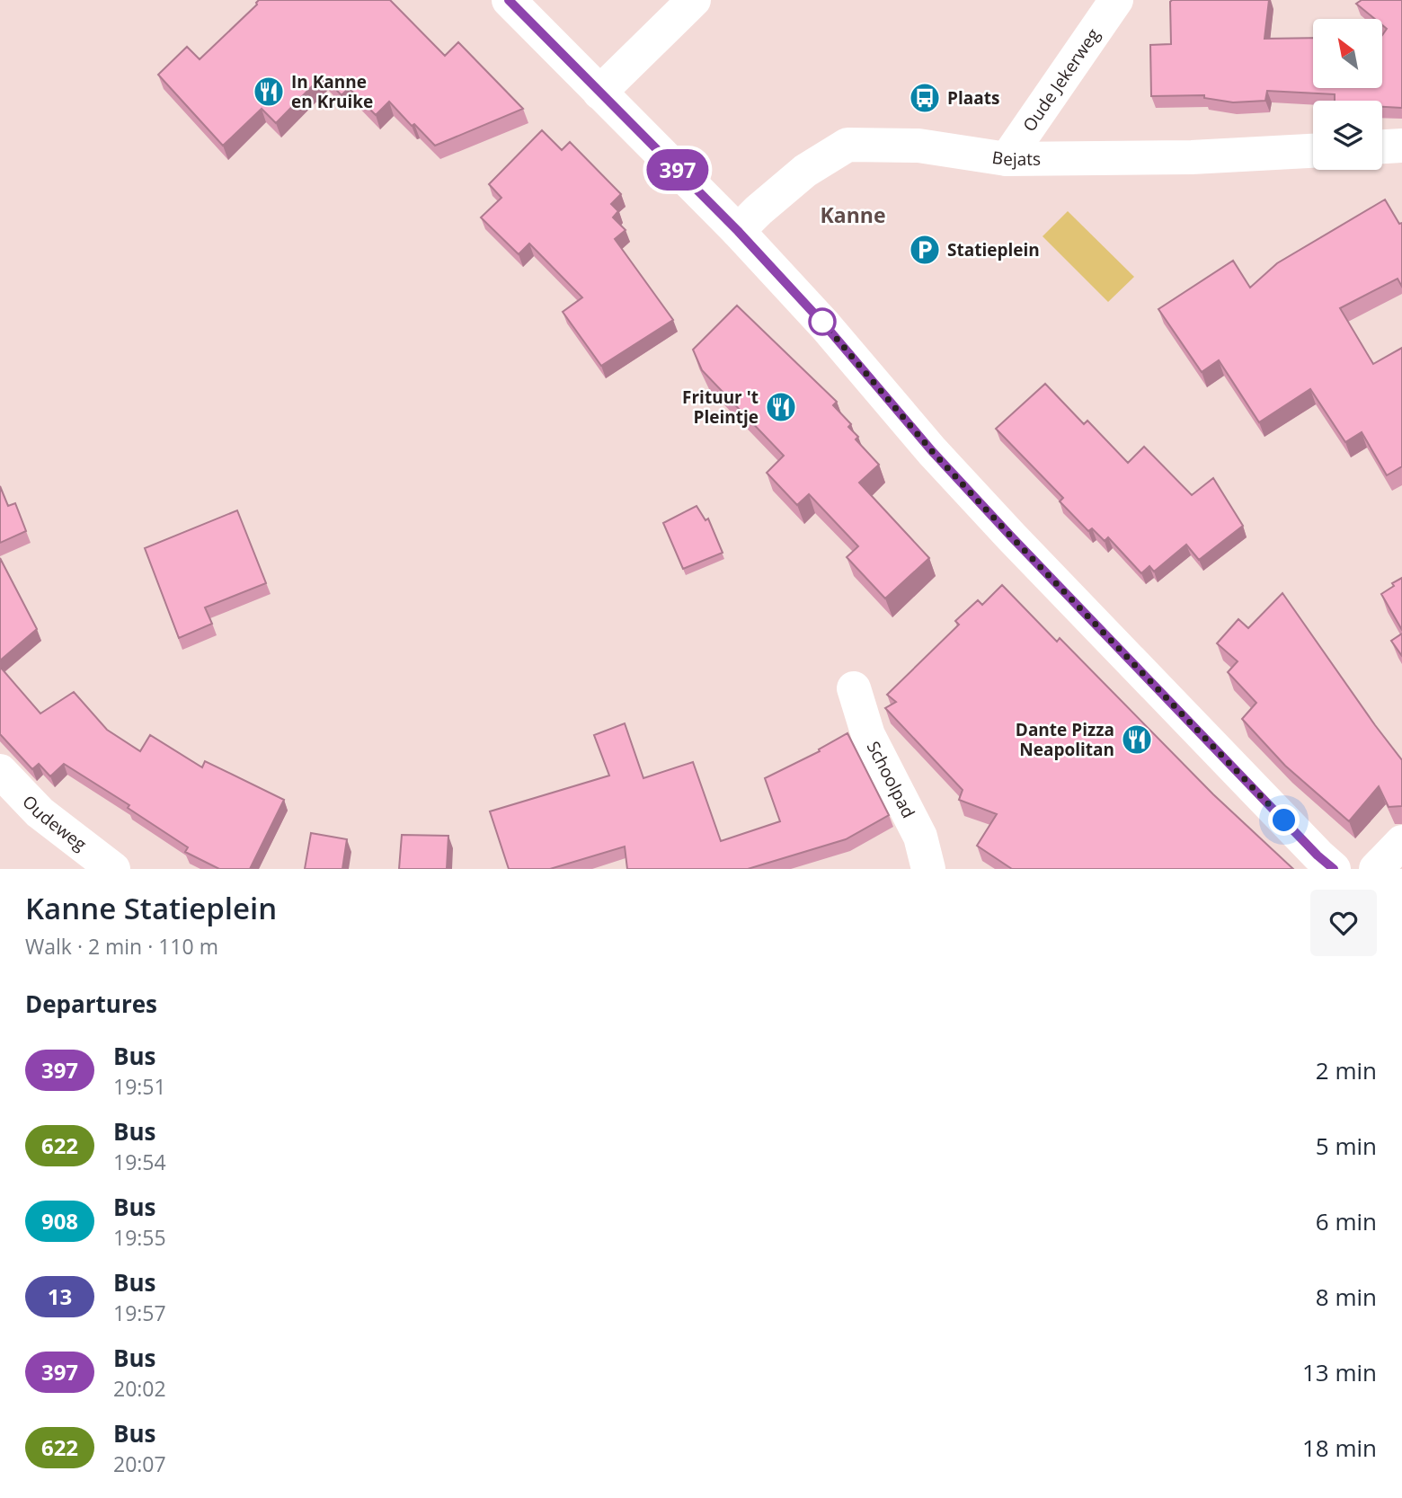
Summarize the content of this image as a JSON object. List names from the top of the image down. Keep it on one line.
{"streets":{"street":["Oude Jekerweg","Bejats","Schoolpad","Oudeweg"]},"crossings":[["Oude Jekerweg","Bejats"]],"districts":["Kanne"],"places":{"restaurant":["In Kanne en Kruike","Frituur 't Pleintje","Dante Pizza Neapolitan"],"bus stop":["Plaats"],"parking":["Statieplein"]},"lines":["bus line 397"],"north":"top left","page":{"on_map":"397","heading":[["Kanne Statieplein","Walk · 2 min · 110 m"],"Departures"],"list":[{"mark":"397","name":"Bus","note":"19:51","value":"2 min"},{"mark":"622","name":"Bus","note":"19:54","value":"5 min"},{"mark":"908","name":"Bus","note":"19:55","value":"6 min"},{"mark":"13","name":"Bus","note":"19:57","value":"8 min"},{"mark":"397","name":"Bus","note":"20:02","value":"13 min"},{"mark":"622","name":"Bus","note":"20:07","value":"18 min"}]}}
